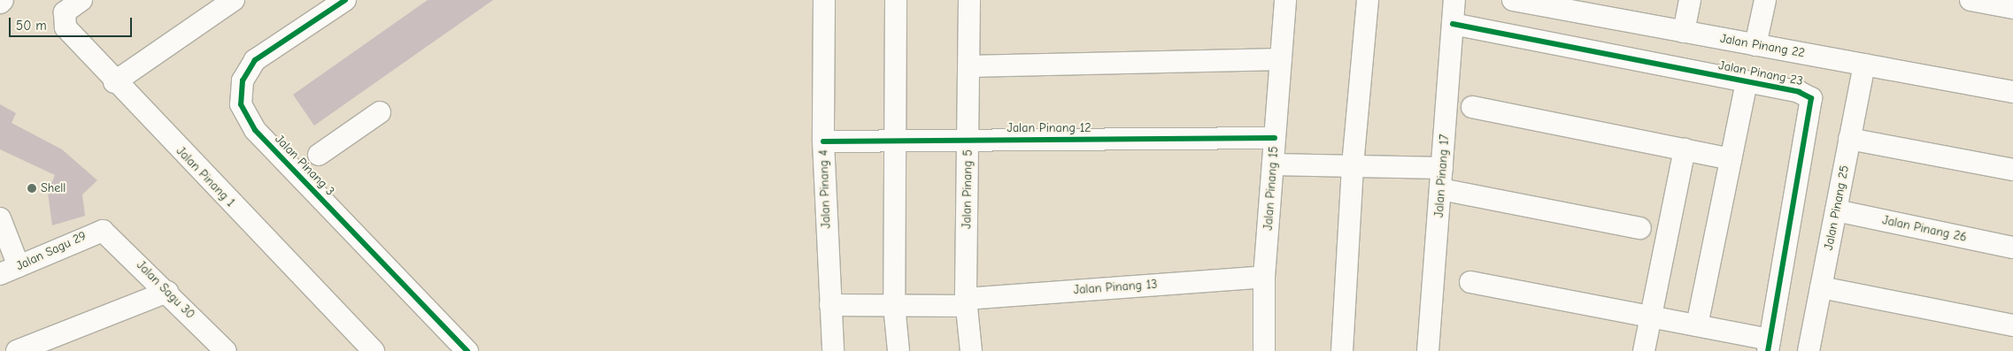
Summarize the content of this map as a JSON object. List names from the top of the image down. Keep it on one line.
{"streets":{"street":["Jalan Pinang 22","Jalan Pinang 23","Jalan Pinang 12","Jalan Pinang 3","Jalan Pinang 17","Jalan Pinang 1","Jalan Pinang 15","Jalan Pinang 4","Jalan Pinang 5","Jalan Pinang 25","Jalan Pinang 26","Jalan Sagu 29","Jalan Pinang 13","Jalan Sagu 30"]},"crossings":[["Jalan Pinang 22","Jalan Pinang 25"],["Jalan Pinang 23","Jalan Pinang 17"],["Jalan Pinang 12","Jalan Pinang 15"],["Jalan Pinang 12","Jalan Pinang 4"],["Jalan Pinang 12","Jalan Pinang 5"],["Jalan Pinang 15","Jalan Pinang 13"],["Jalan Pinang 4","Jalan Pinang 13"],["Jalan Pinang 5","Jalan Pinang 13"],["Jalan Pinang 25","Jalan Pinang 26"],["Jalan Sagu 29","Jalan Sagu 30"]],"places":["Shell"],"scale_bar":"50 m"}
